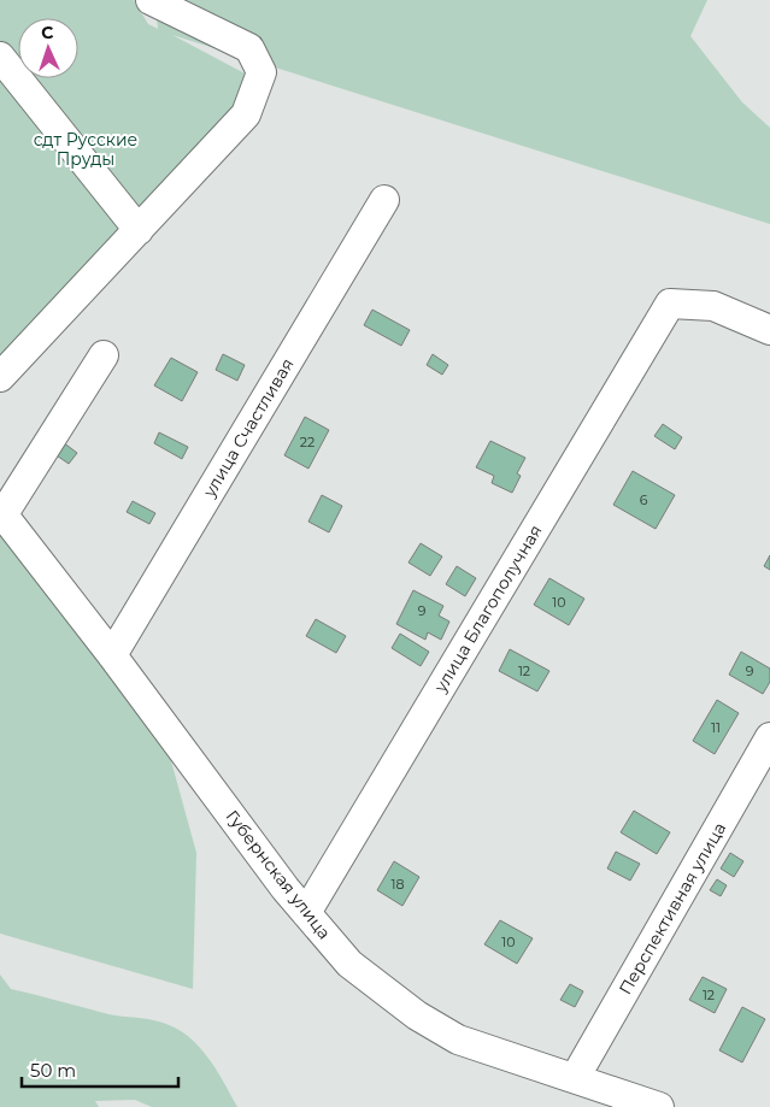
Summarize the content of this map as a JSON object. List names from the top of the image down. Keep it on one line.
{"streets":{"street":["улица Счастливая","улица Благополучная","Губернская улица","Перспективная улица"]},"crossings":[["улица Счастливая","Губернская улица"],["улица Благополучная","Губернская улица"],["Губернская улица","Перспективная улица"]],"parks":["сдт Русские Пруды"],"house_numbers":["22","6","10","9","12","9","11","18","10","12"],"scale_bar":"50 m","north":"top"}
